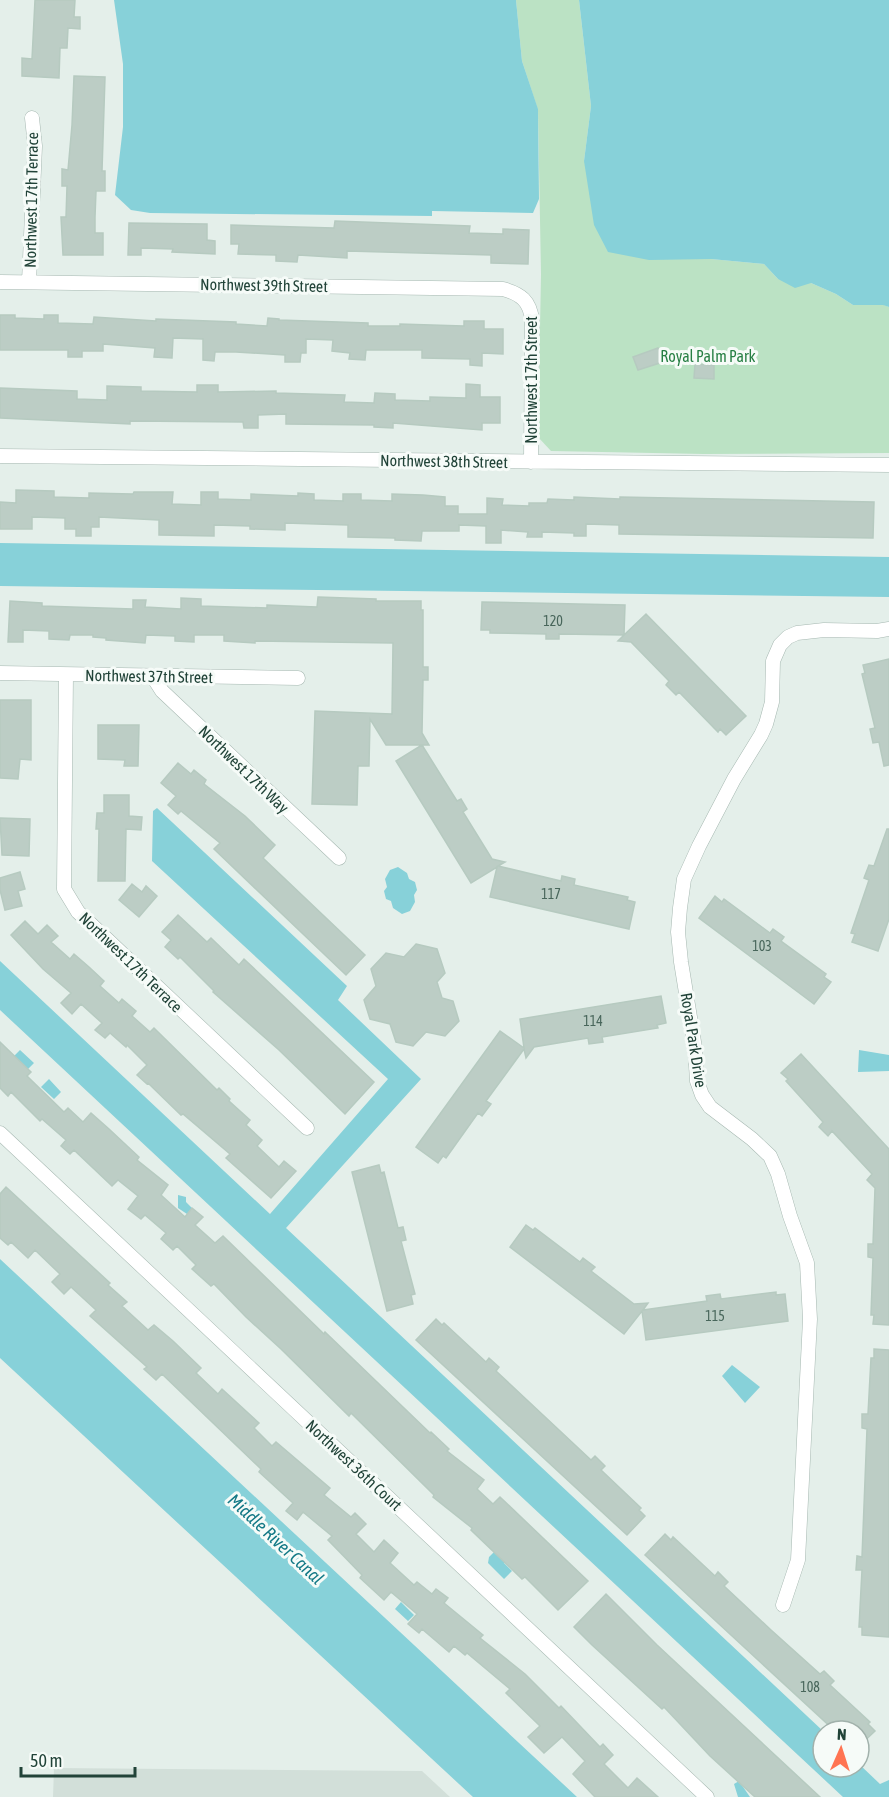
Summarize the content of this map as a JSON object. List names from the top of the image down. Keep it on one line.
{"streets":{"street":["Northwest 17th Terrace","Northwest 39th Street","Northwest 17th Street","Northwest 38th Street","Northwest 37th Street","Northwest 17th Way","Royal Park Drive","Northwest 36th Court"]},"crossings":[["Northwest 17th Terrace","Northwest 39th Street"],["Northwest 17th Terrace","Northwest 37th Street"],["Northwest 39th Street","Northwest 17th Street"],["Northwest 17th Street","Northwest 38th Street"],["Northwest 37th Street","Northwest 17th Way"]],"water":["Middle River Canal"],"parks":["Royal Palm Park"],"house_numbers":["120","117","103","114","115","108"],"scale_bar":"50 m","north":"top"}
